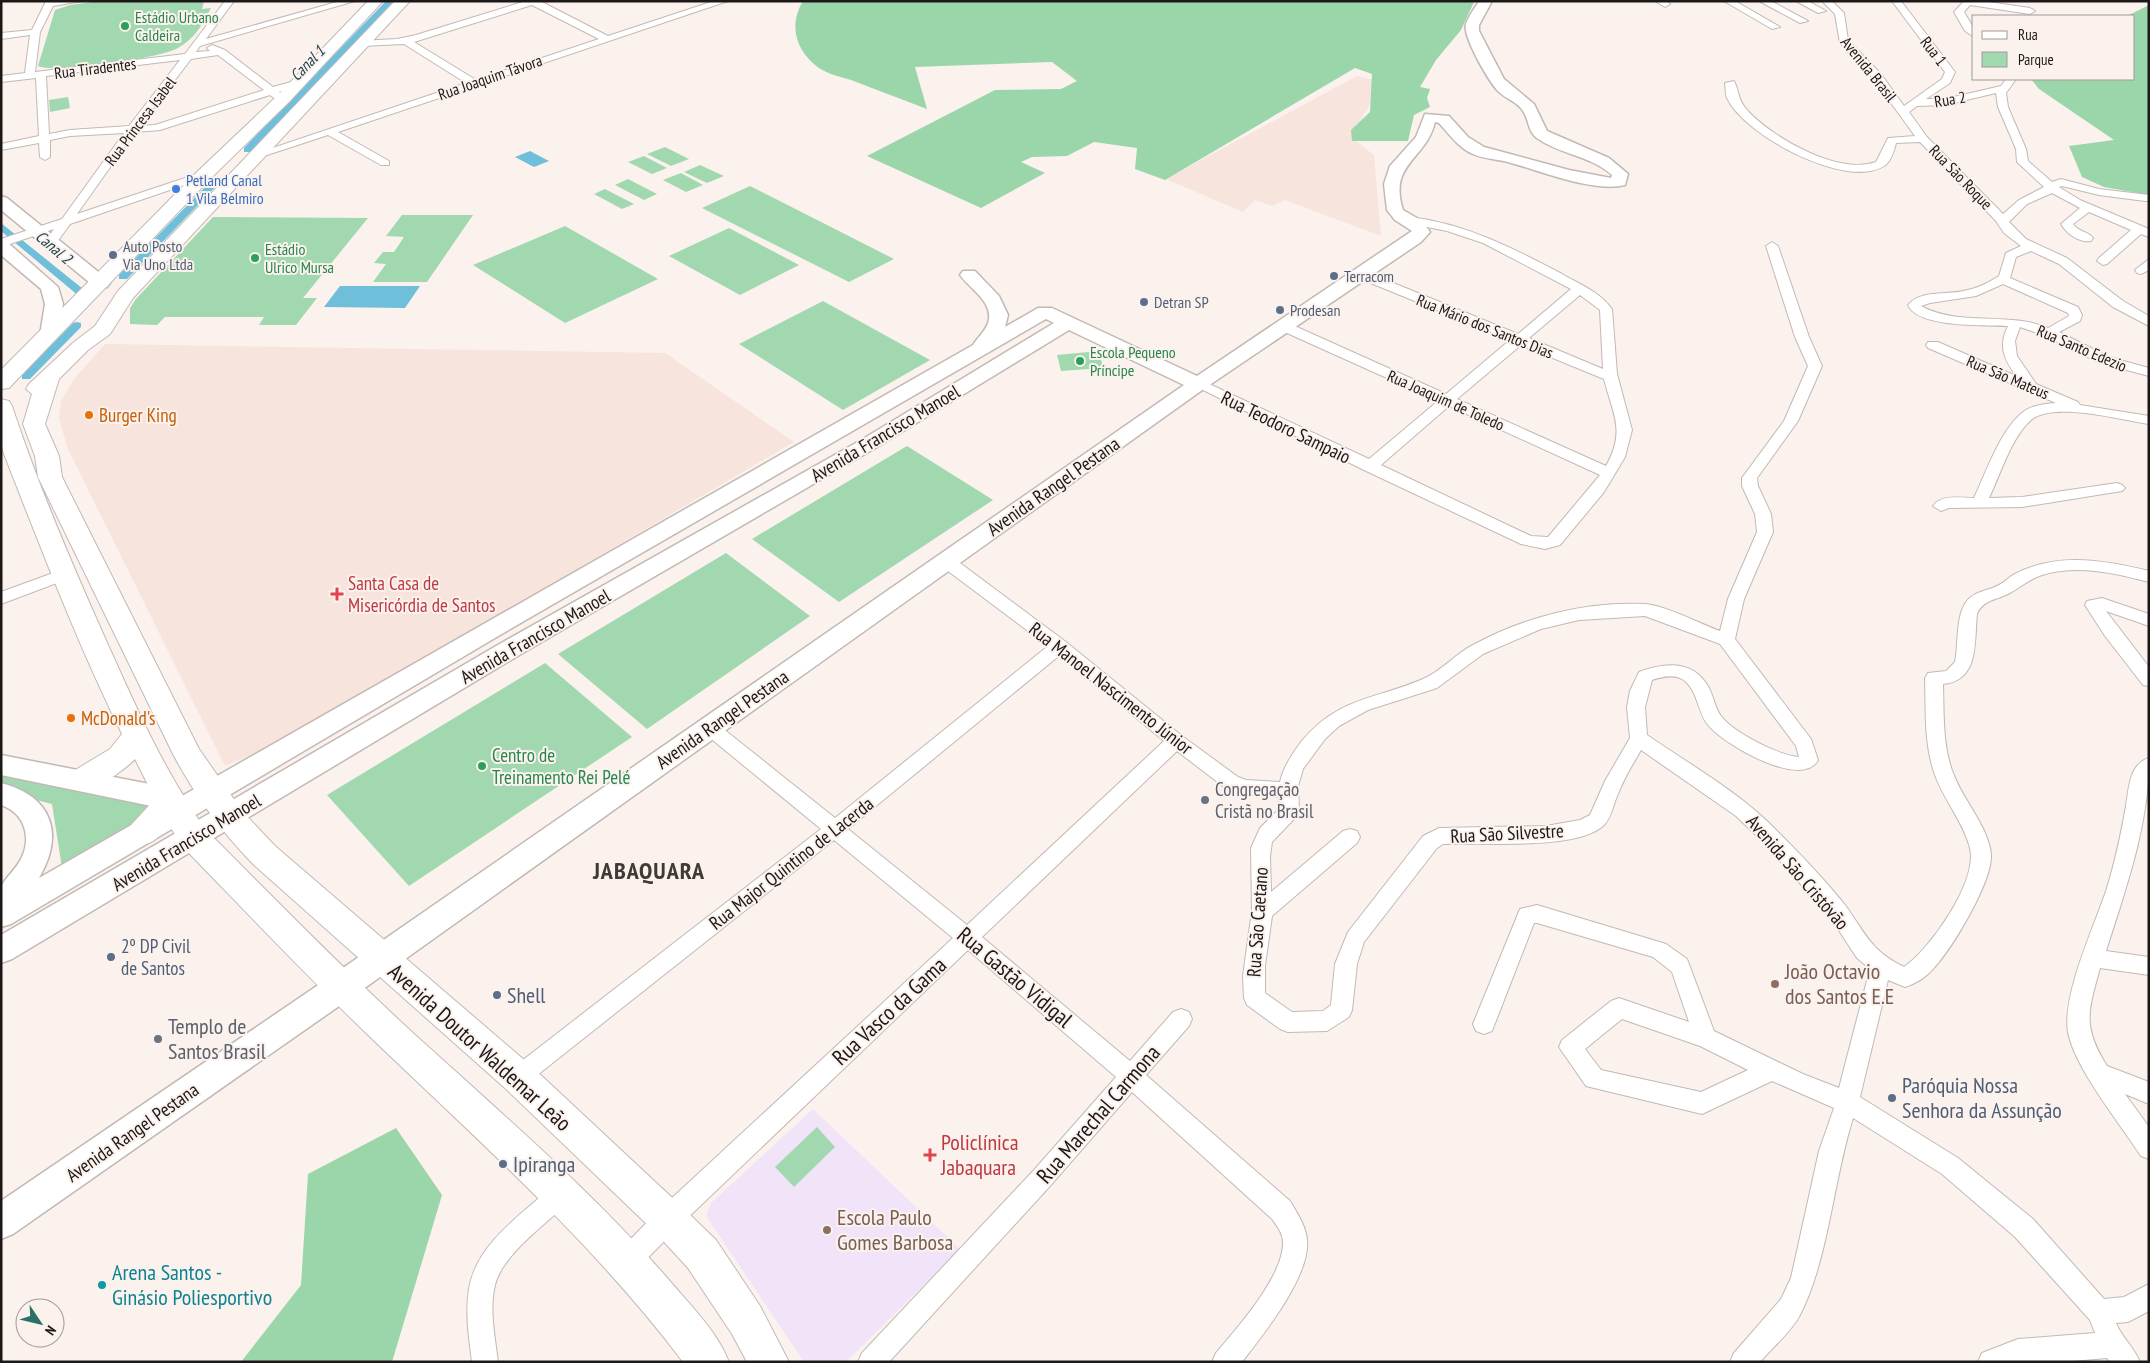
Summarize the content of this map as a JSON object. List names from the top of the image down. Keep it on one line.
{"streets":{"main road":["Avenida Doutor Waldemar Leão"],"street":["Rua 1","Rua Tiradentes","Avenida Brasil","Rua Joaquim Távora","Rua 2","Rua Princesa Isabel","Rua São Roque","Rua Mário dos Santos Dias","Rua Santo Edezio","Rua São Mateus","Rua Joaquim de Toledo","Rua Teodoro Sampaio","Avenida Francisco Manoel","Avenida Rangel Pestana","Rua Manoel Nascimento Júnior","Rua São Silvestre","Rua Major Quintino de Lacerda","Avenida São Cristóvão","Rua São Caetano","Rua Gastão Vidigal","Rua Vasco da Gama","Rua Marechal Carmona"]},"crossings":[["Rua 1","Avenida Brasil"],["Rua 1","Rua 2"],["Rua Tiradentes","Rua Princesa Isabel"],["Avenida Brasil","Rua 2"],["Rua Mário dos Santos Dias","Avenida Rangel Pestana"],["Rua Joaquim de Toledo","Rua Teodoro Sampaio"],["Rua Joaquim de Toledo","Avenida Rangel Pestana"],["Rua Teodoro Sampaio","Avenida Francisco Manoel"],["Rua Teodoro Sampaio","Avenida Rangel Pestana"],["Avenida Francisco Manoel","Avenida Doutor Waldemar Leão"],["Avenida Rangel Pestana","Rua Manoel Nascimento Júnior"],["Avenida Rangel Pestana","Rua Gastão Vidigal"],["Avenida Rangel Pestana","Avenida Doutor Waldemar Leão"],["Rua Manoel Nascimento Júnior","Rua Major Quintino de Lacerda"],["Rua Manoel Nascimento Júnior","Rua São Caetano"],["Rua Manoel Nascimento Júnior","Rua Vasco da Gama"],["Rua São Silvestre","Avenida São Cristóvão"],["Rua São Silvestre","Rua São Caetano"],["Rua Major Quintino de Lacerda","Rua Gastão Vidigal"],["Rua Major Quintino de Lacerda","Avenida Doutor Waldemar Leão"],["Rua Gastão Vidigal","Rua Vasco da Gama"],["Rua Gastão Vidigal","Rua Marechal Carmona"],["Rua Vasco da Gama","Avenida Doutor Waldemar Leão"]],"districts":["JABAQUARA"],"water":["Canal 1","Canal 2"],"places":{"other":["Estádio Urbano Caldeira","Petland Canal 1 Vila Belmiro","Auto Posto Via Uno Ltda","Estádio Ulrico Mursa","Terracom","Detran SP","Prodesan","Escola Pequeno Príncipe","Burger King","McDonald's","Centro de Treinamento Rei Pelé","Congregação Cristã no Brasil","2º DP Civil de Santos","João Octavio dos Santos E.E","Shell","Templo de Santos Brasil","Paróquia Nossa Senhora da Assunção","Ipiranga","Escola Paulo Gomes Barbosa","Arena Santos - Ginásio Poliesportivo"],"health":["Santa Casa de Misericórdia de Santos","Policlínica Jabaquara"]},"legend":["Rua","Parque"],"north":"bottom right"}
